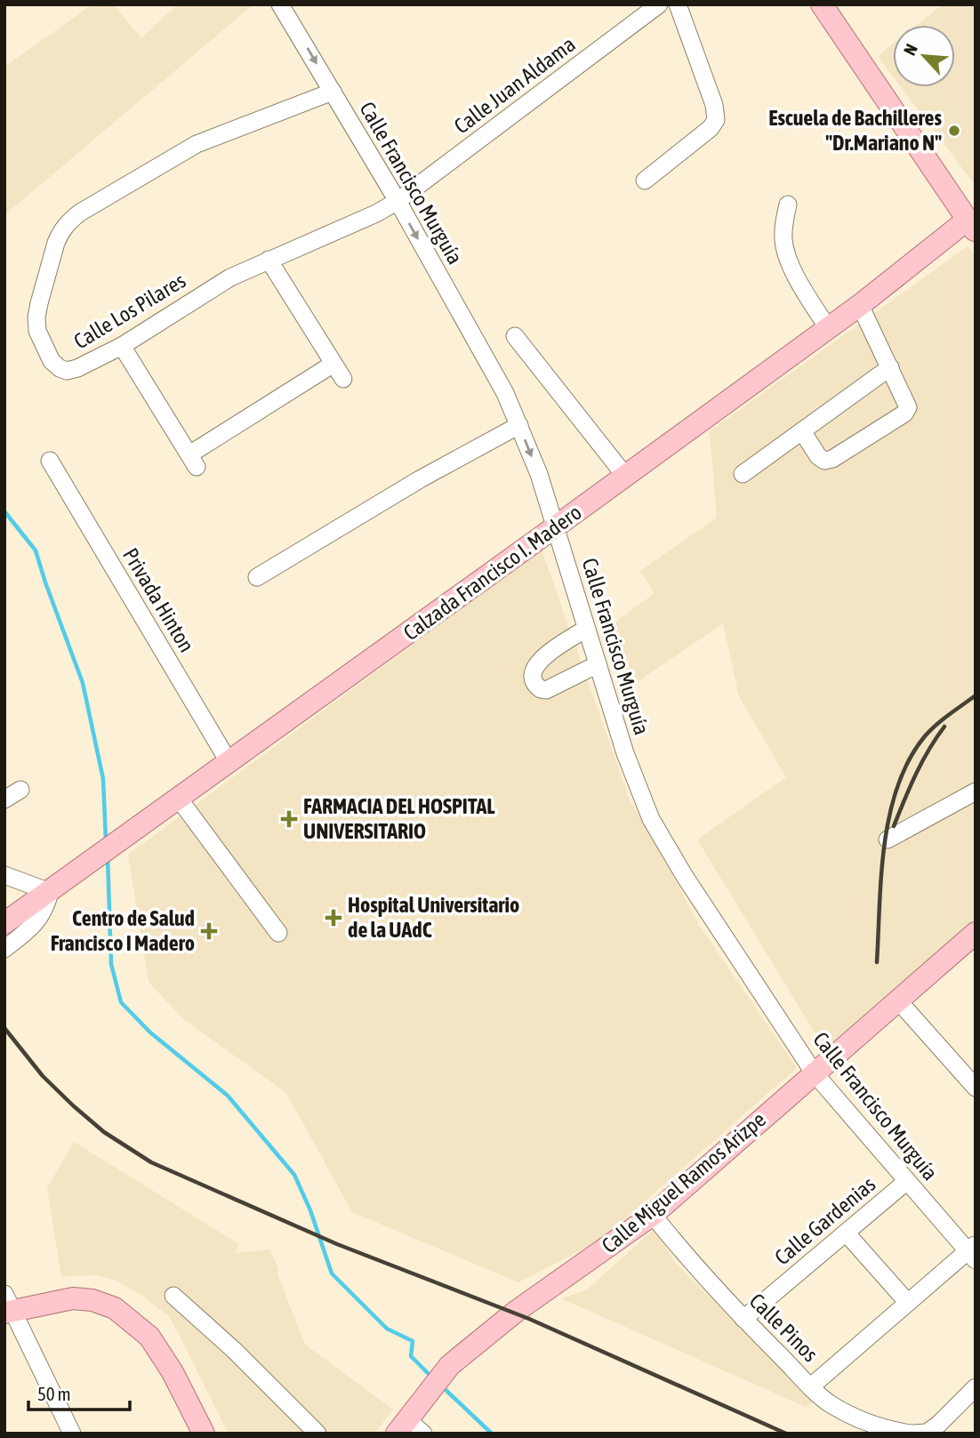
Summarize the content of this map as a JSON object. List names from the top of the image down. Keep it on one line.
{"streets":{"main road":["Calzada Francisco I. Madero","Calle Miguel Ramos Arizpe"],"street":["Calle Juan Aldama","Calle Francisco Murguía","Calle Los Pilares","Privada Hinton","Calle Gardenias","Calle Pinos"]},"crossings":[["Calle Juan Aldama","Calle Francisco Murguía"],["Calle Juan Aldama","Calle Los Pilares"],["Calle Francisco Murguía","Calle Los Pilares"],["Calle Francisco Murguía","Calzada Francisco I. Madero"],["Calle Francisco Murguía","Calle Miguel Ramos Arizpe"],["Calle Francisco Murguía","Calle Gardenias"],["Calzada Francisco I. Madero","Privada Hinton"],["Calle Miguel Ramos Arizpe","Calle Pinos"],["Calle Gardenias","Calle Pinos"]],"places":{"other":["Escuela de Bachilleres \"Dr.Mariano N\""],"health":["FARMACIA DEL HOSPITAL UNIVERSITARIO","Hospital Universitario de la UAdC","Centro de Salud Francisco I Madero"]},"scale_bar":"50 m","north":"top left"}
